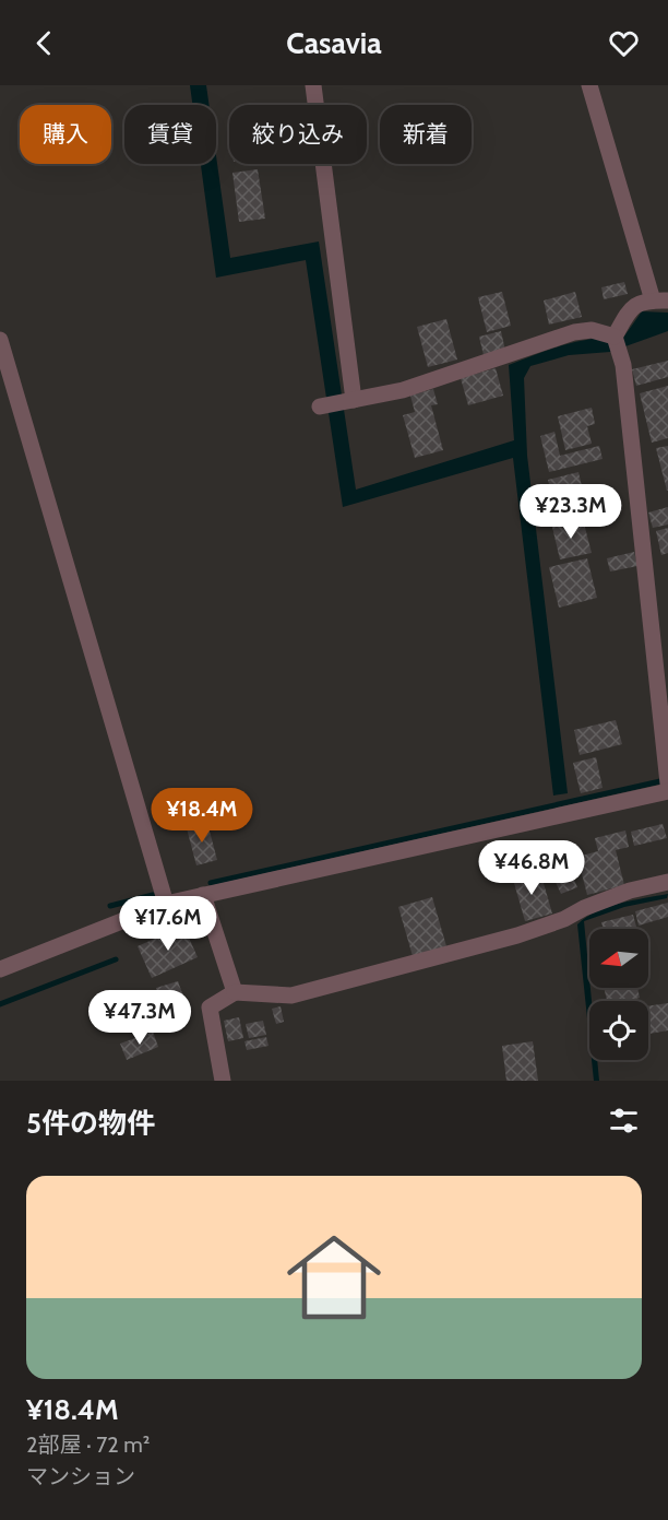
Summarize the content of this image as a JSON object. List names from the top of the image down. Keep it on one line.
{"north":"left","page":{"header":"Casavia","chip":["購入","賃貸","絞り込み","新着"],"price":["¥23.3M","¥18.4M","¥46.8M","¥17.6M","¥47.3M"],"heading":"5件の物件","list":[{"name":"¥18.4M","note":"2部屋 · 72 m² · マンション"}]}}
